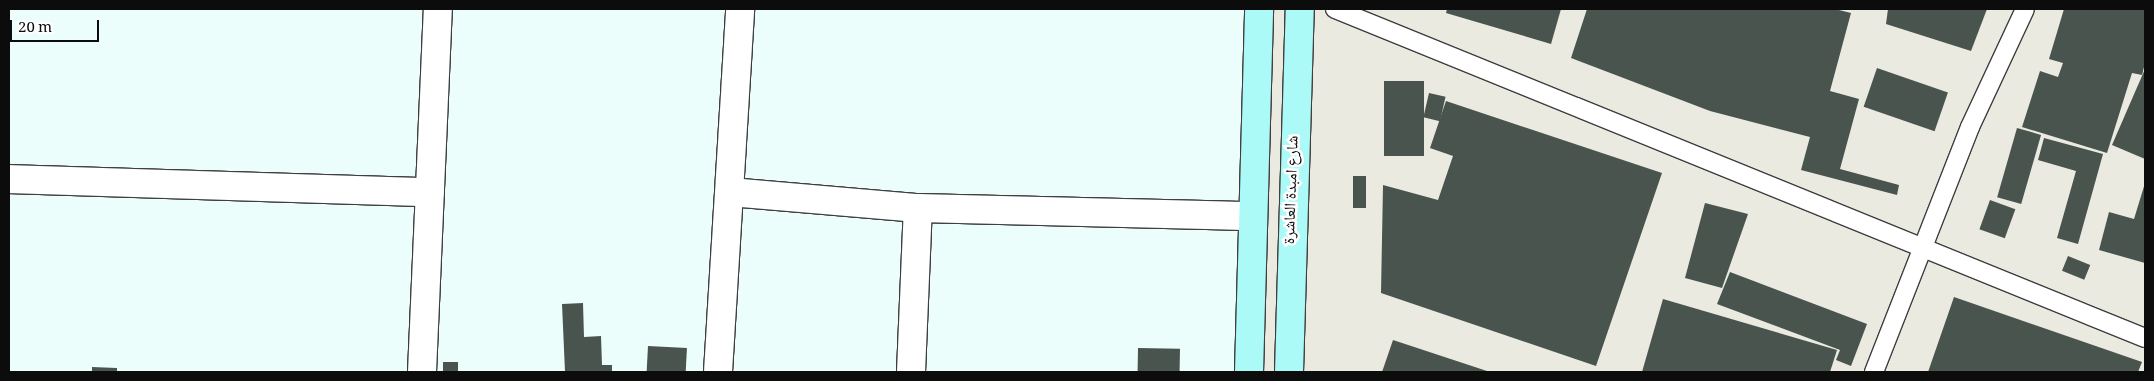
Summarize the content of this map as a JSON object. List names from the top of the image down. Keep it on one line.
{"streets":{"main road":["شارع امبدة العاشرة"]},"scale_bar":"20 m"}
